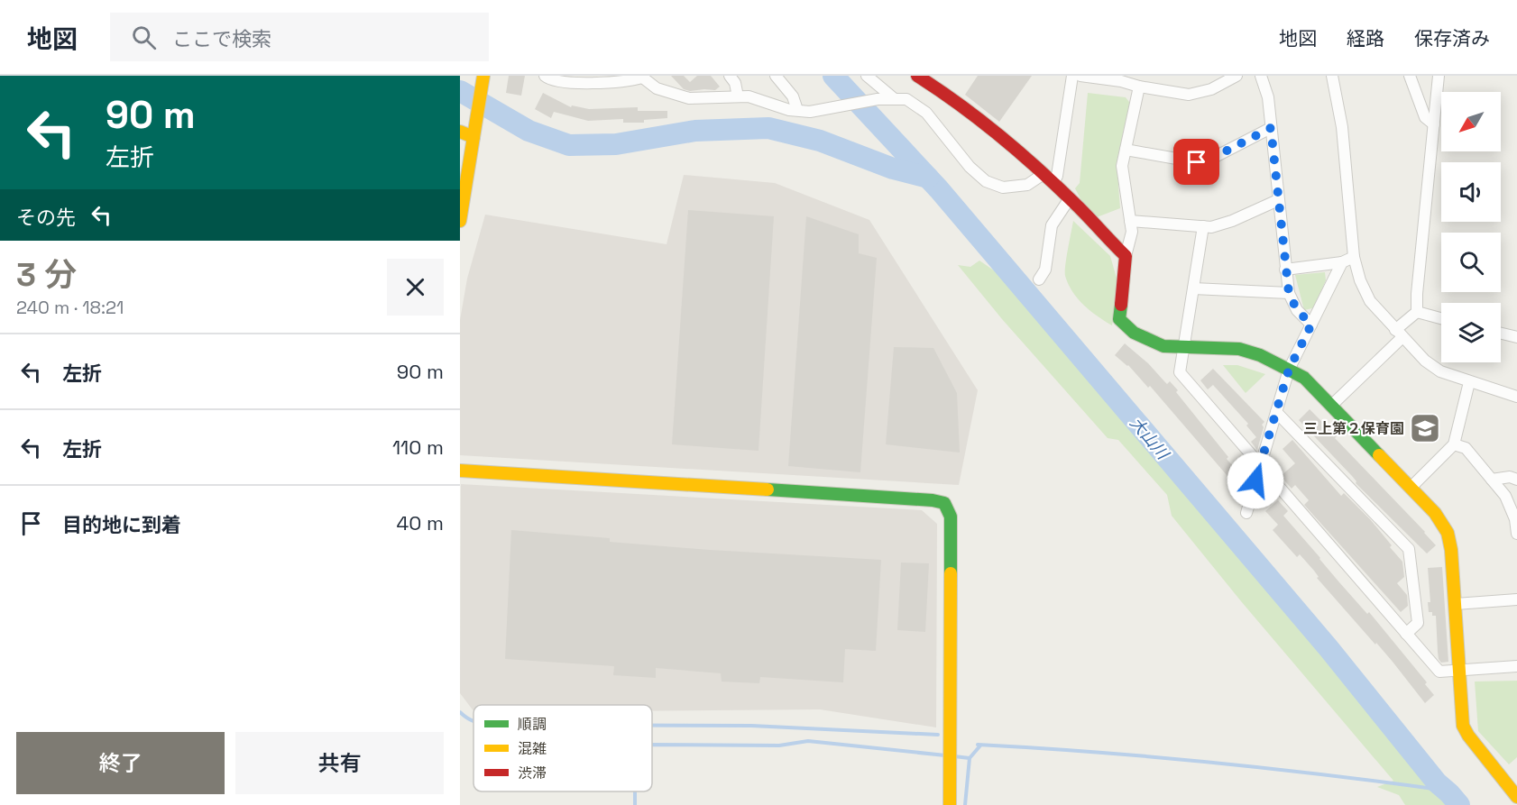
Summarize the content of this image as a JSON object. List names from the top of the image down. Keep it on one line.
{"water":["大山川"],"places":{"school or university":["三上第２保育園"]},"legend":["順調","混雑","渋滞"],"north":"bottom left","page":{"header":"地図","search":"ここで検索","nav":["地図","経路","保存済み"],"turn":["90 m","左折"],"then":"その先","heading":["3 分","240 m · 18:21"],"list":[{"name":"左折","value":"90 m"},{"name":"左折","value":"110 m"},{"name":"目的地に到着","value":"40 m"}],"buttons":["終了","共有"]}}
